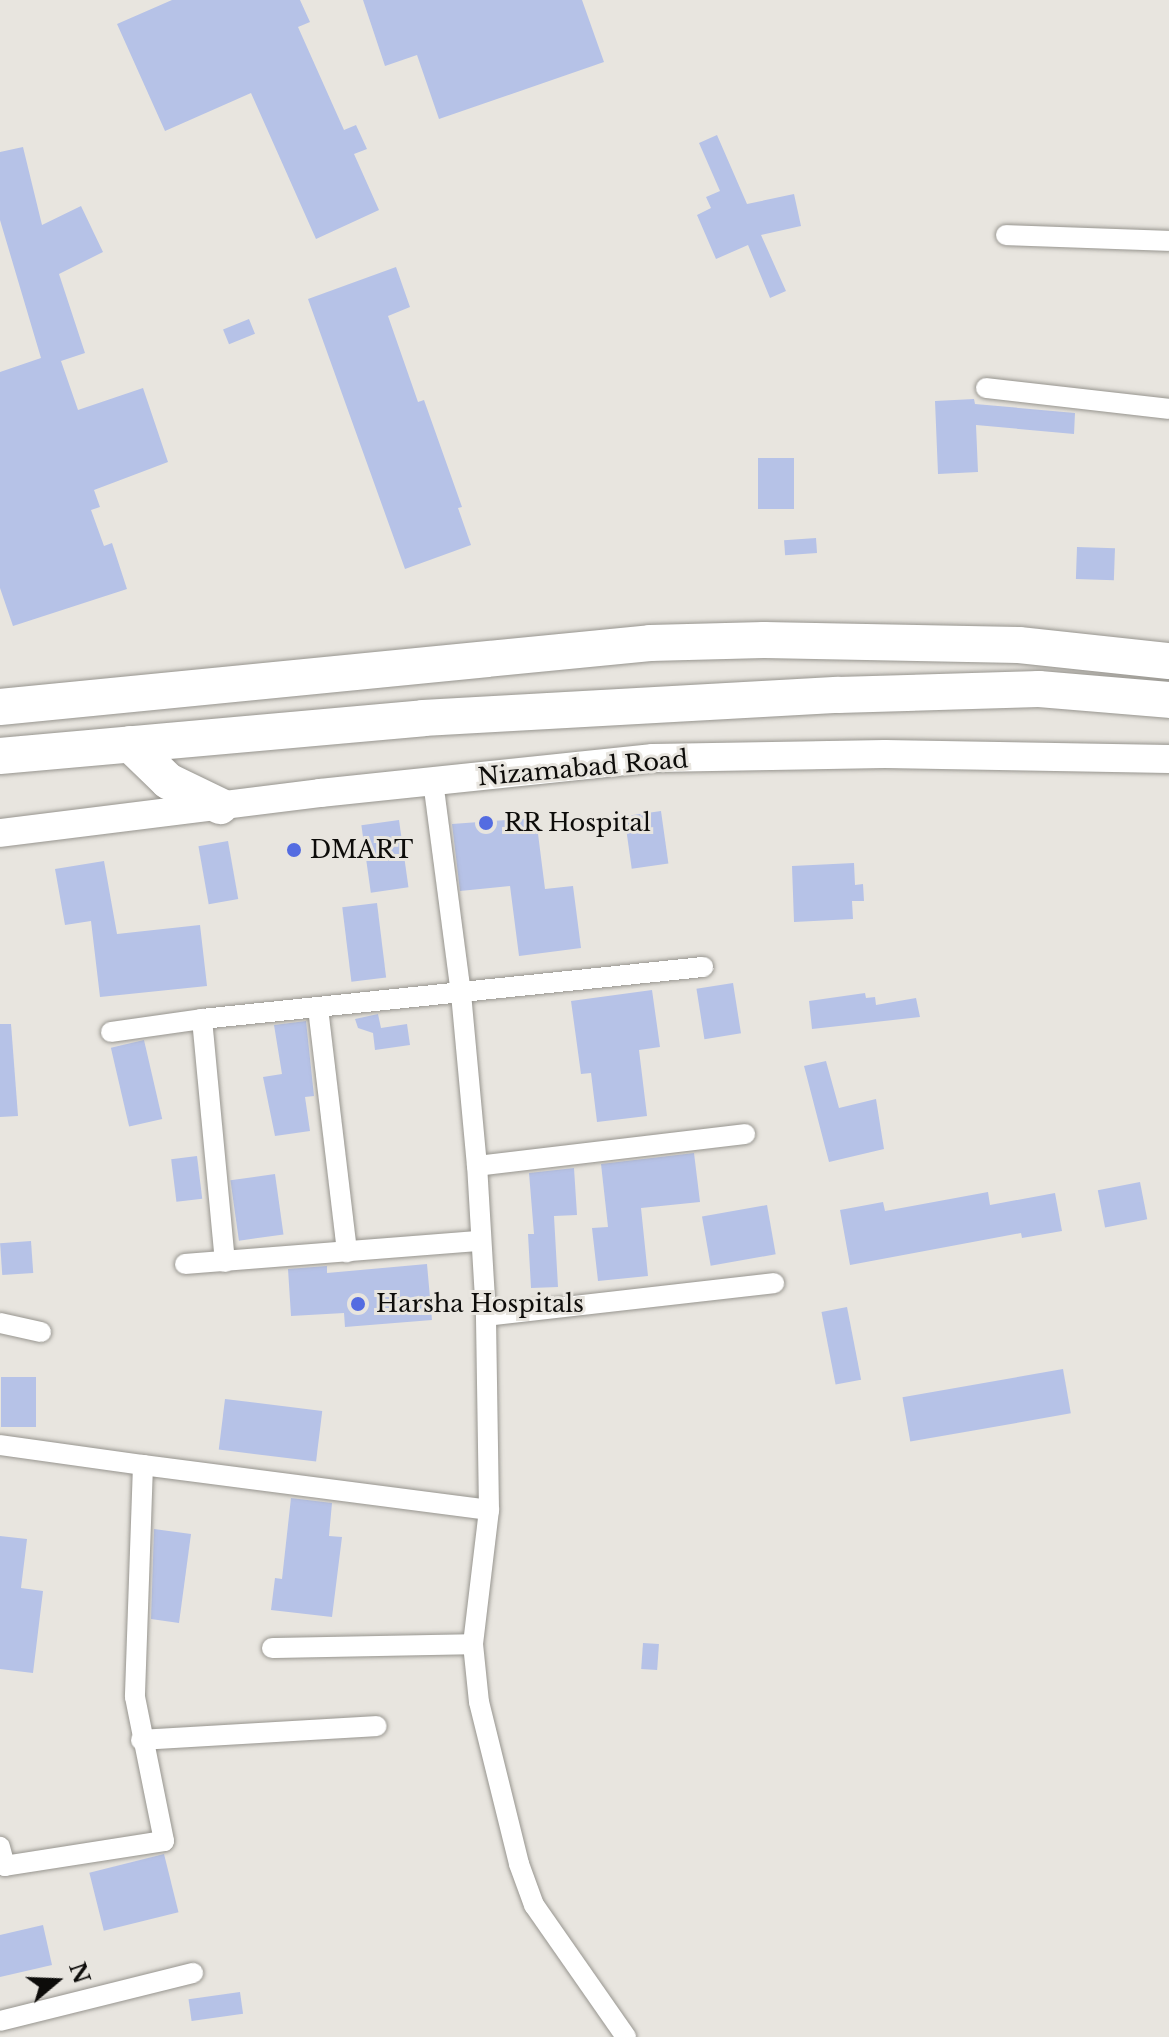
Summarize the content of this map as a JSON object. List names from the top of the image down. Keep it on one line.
{"streets":{"main road":["Nizamabad Road"]},"places":["RR Hospital","DMART","Harsha Hospitals"],"north":"right"}
